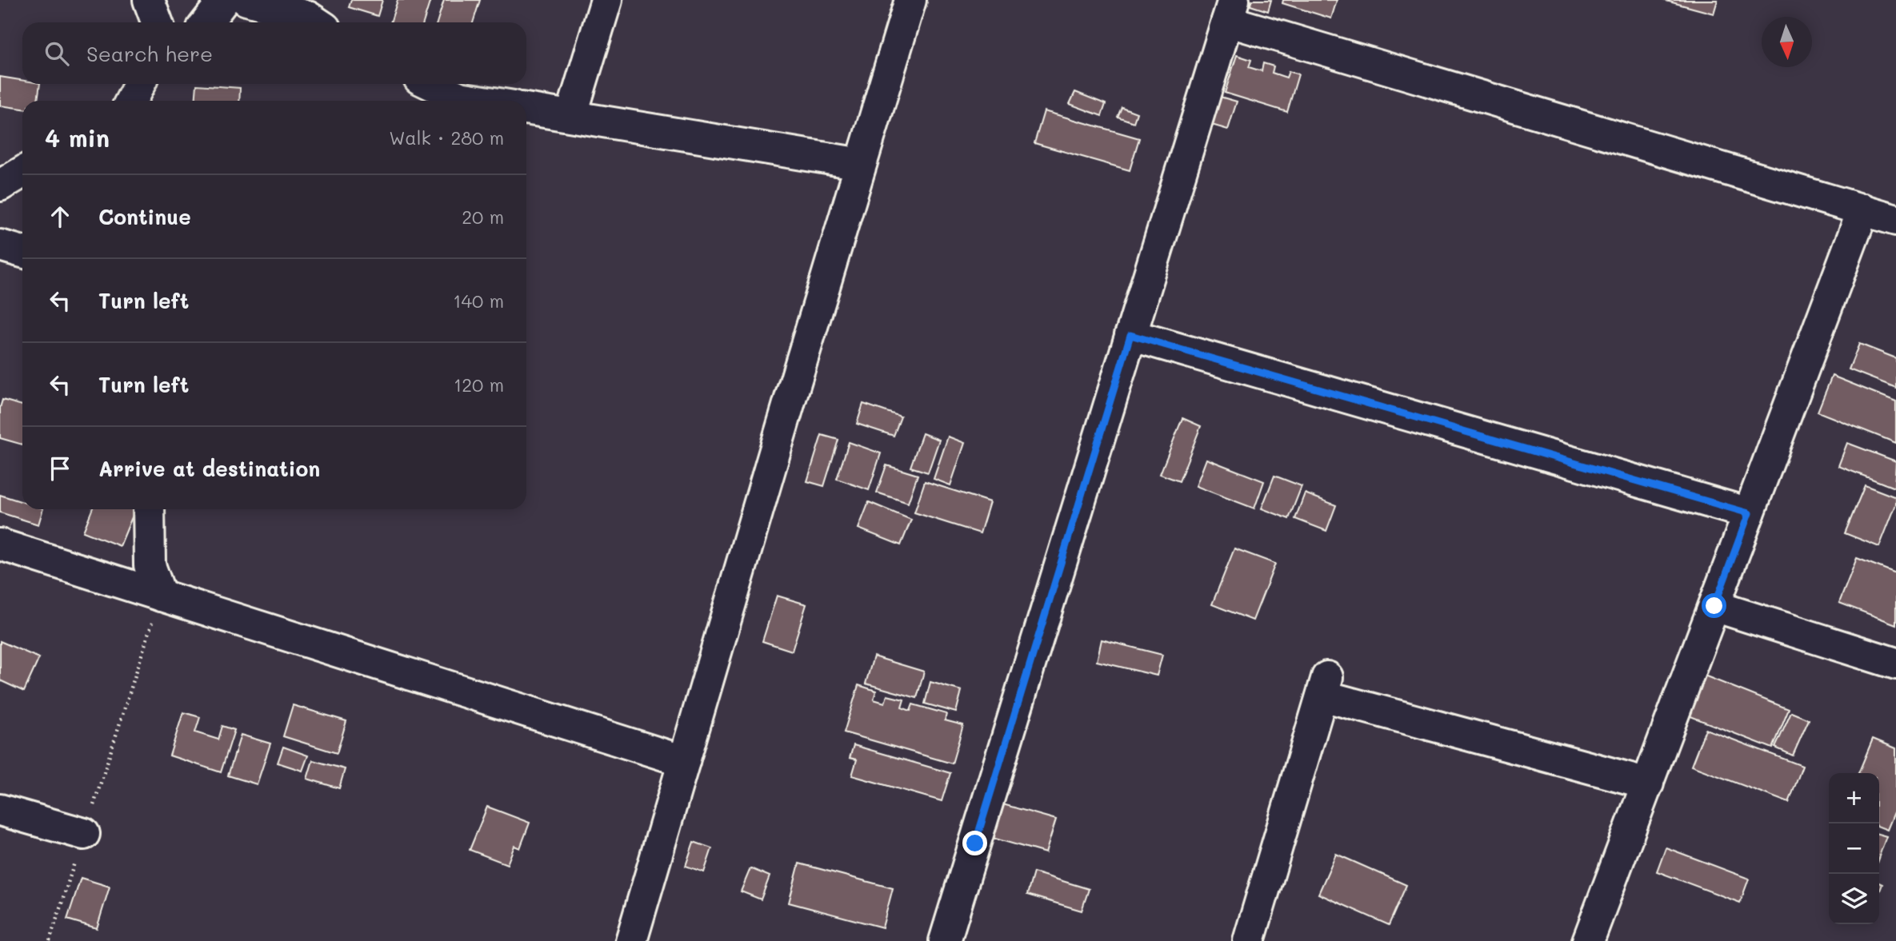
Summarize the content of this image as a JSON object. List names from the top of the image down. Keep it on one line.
{"north":"bottom","page":{"search":"Search here","heading":["4 min","Walk · 280 m"],"list":[["Continue","20 m"],["Turn left","140 m"],["Turn left","120 m"],"Arrive at destination"],"map_buttons":["+","−"]}}
